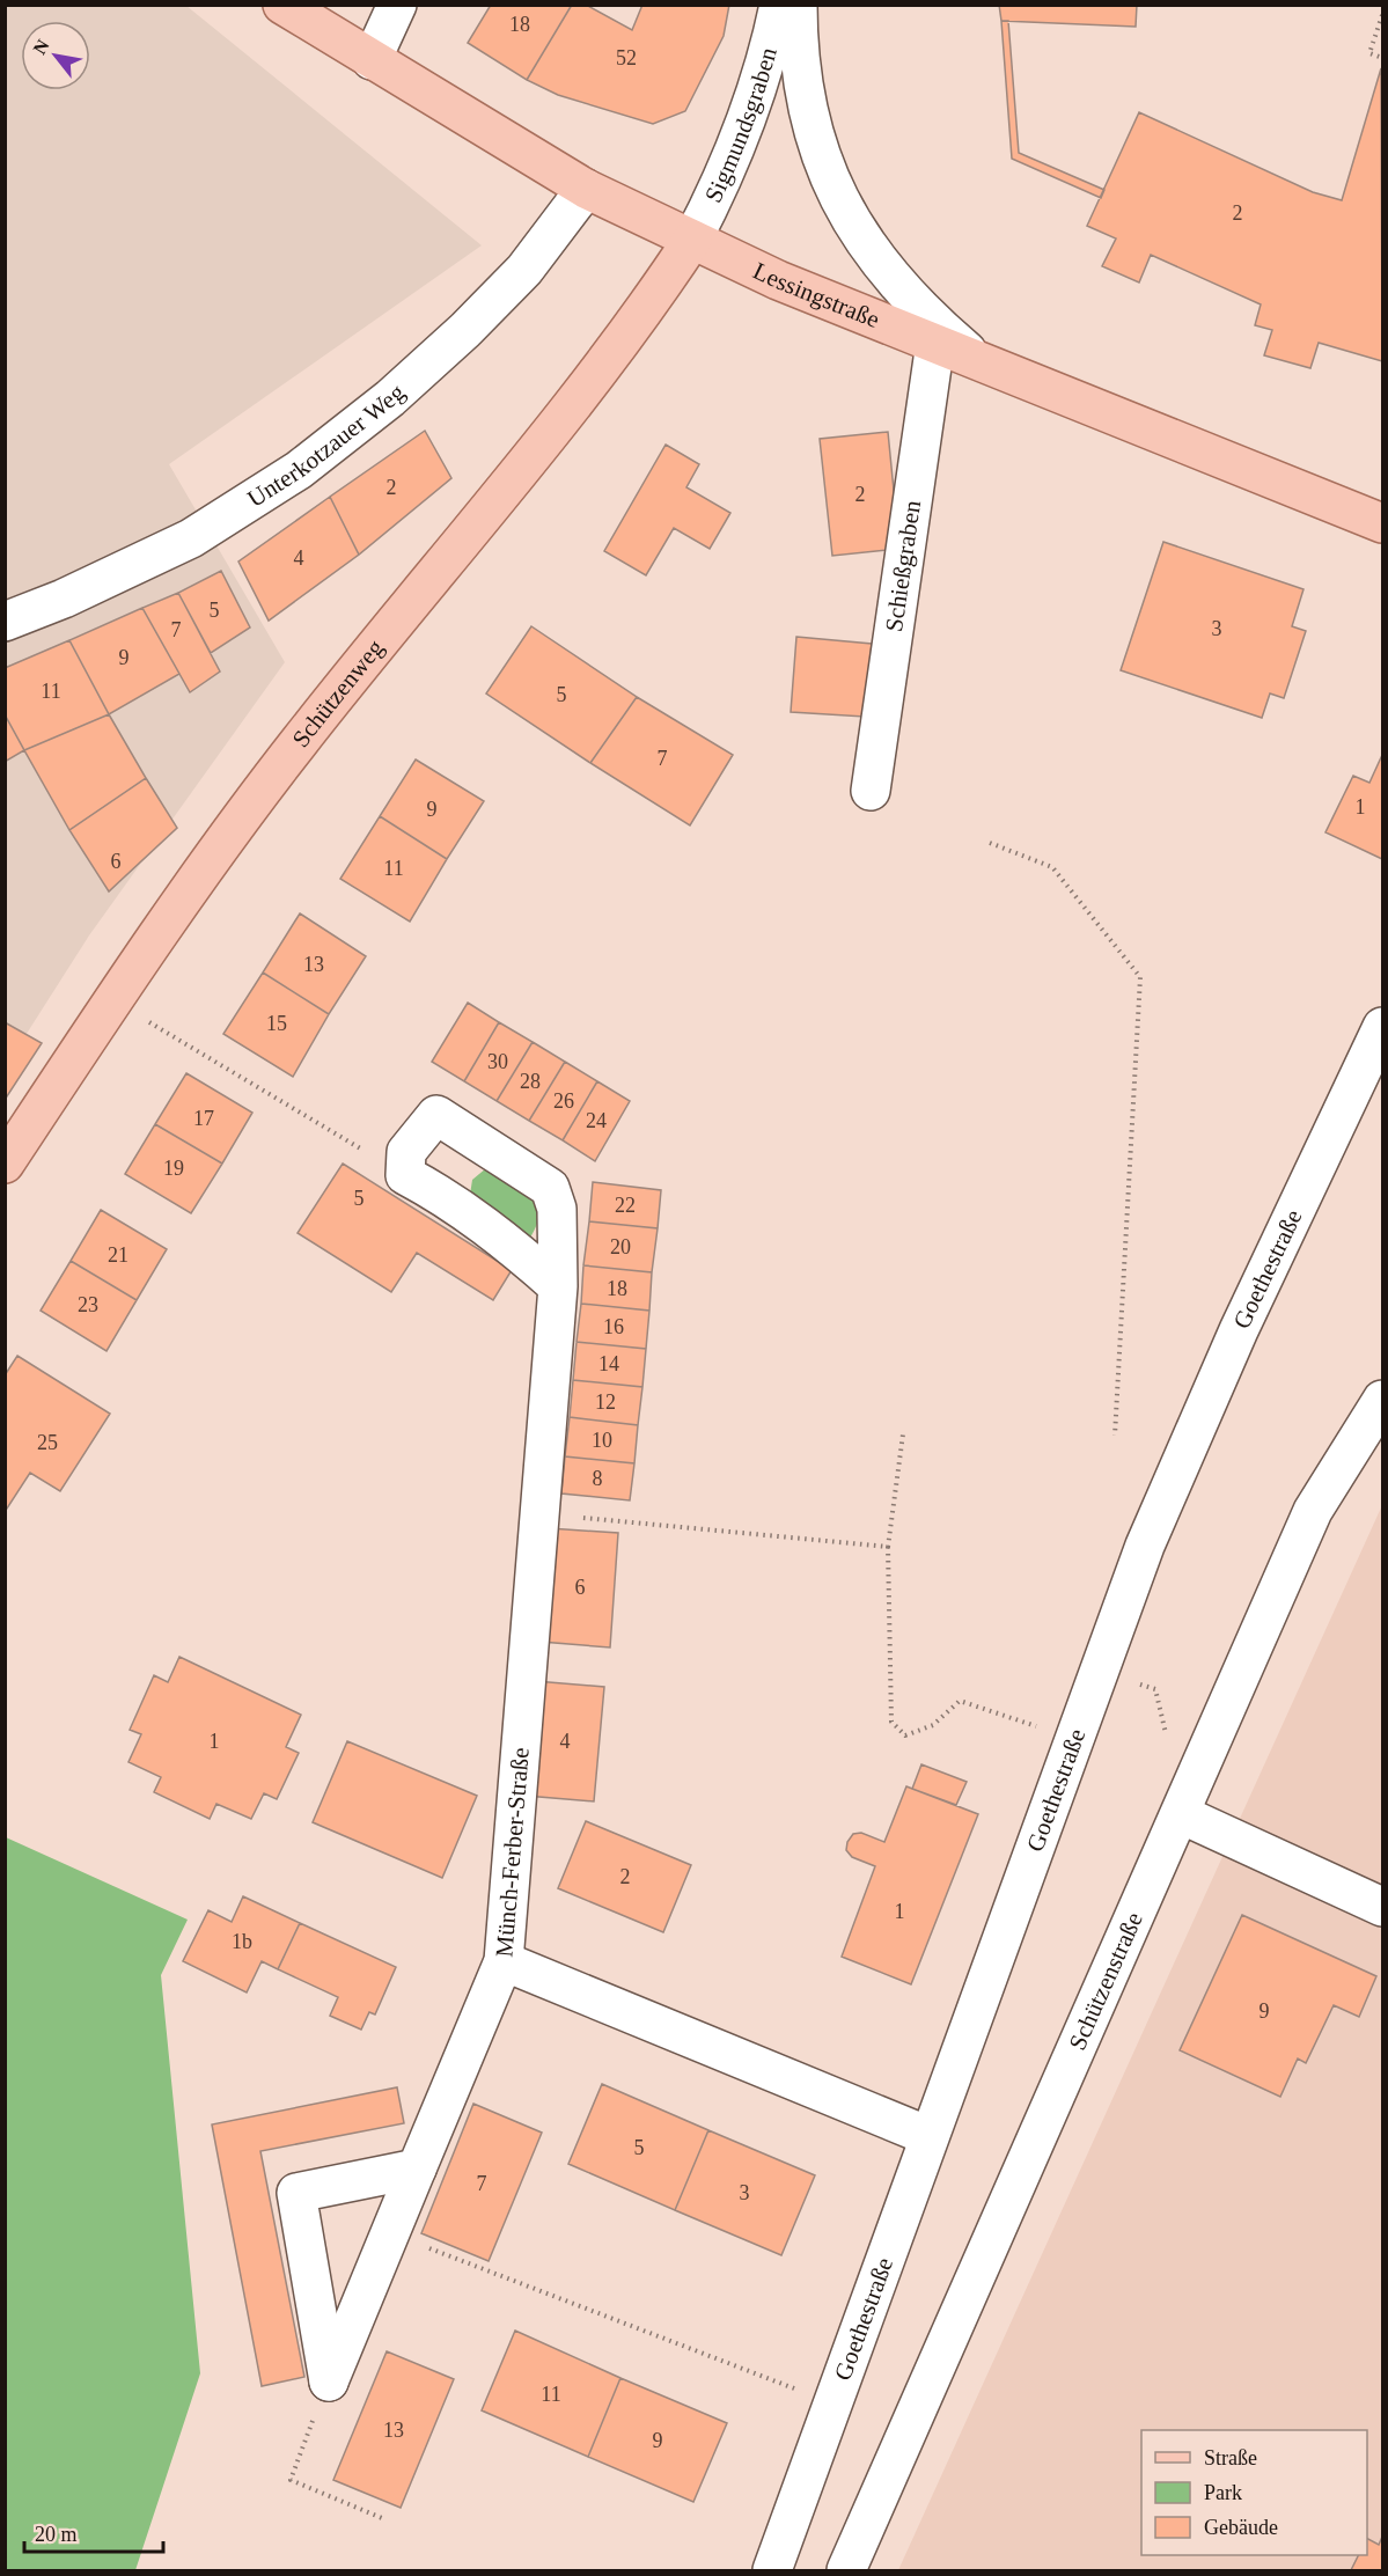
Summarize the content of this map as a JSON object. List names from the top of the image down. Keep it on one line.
{"streets":{"main road":["Lessingstraße","Schützenweg"],"street":["Sigmundsgraben","Unterkotzauer Weg","Schießgraben","Goethestraße","Münch-Ferber-Straße","Schützenstraße"]},"crossings":[["Sigmundsgraben","Lessingstraße"],["Sigmundsgraben","Schützenweg"],["Lessingstraße","Unterkotzauer Weg"],["Lessingstraße","Schießgraben"],["Lessingstraße","Schützenweg"],["Goethestraße","Münch-Ferber-Straße"]],"house_numbers":["18","52","2","2","2","4","5","3","7","9","11","5","7","1","9","6","11","13","15","30","28","26","17","24","19","5","22","20","21","18","23","16","14","12","10","25","8","6","1","4","2","1","1b","9","5","7","3","11","13","9"],"legend":["Straße","Park","Gebäude"],"scale_bar":"20 m","north":"top left"}
